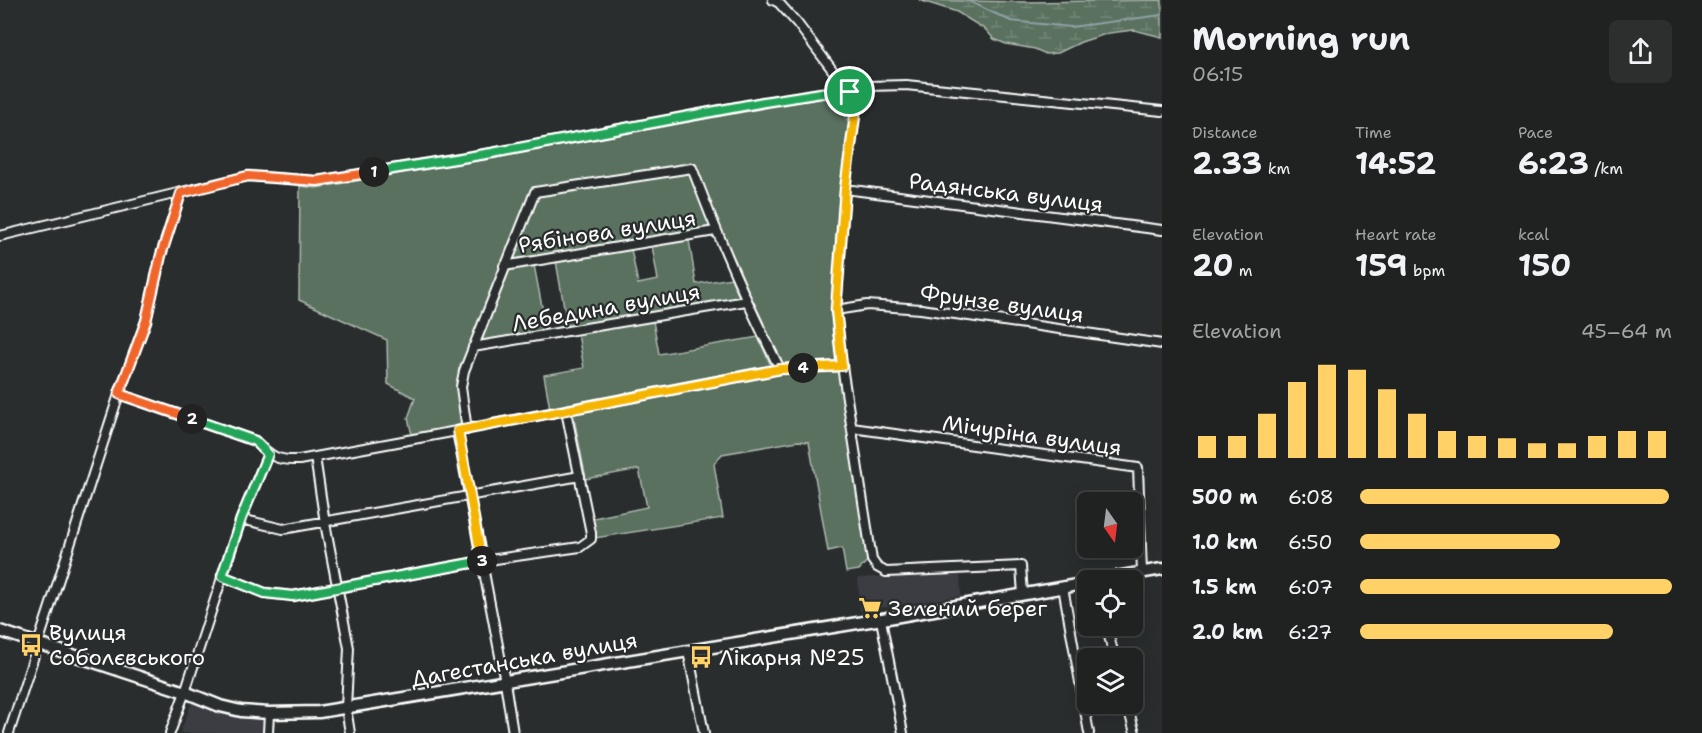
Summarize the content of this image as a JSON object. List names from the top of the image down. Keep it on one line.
{"streets":{"street":["Радянська вулиця","Рябінова вулиця","Фрунзе вулиця","Лебедина вулиця","Мічуріна вулиця","Дагестанська вулиця"]},"places":{"supermarket":["Зелений берег"],"bus stop":["Вулиця Соболєвського","Лікарня №25"]},"north":"bottom","page":{"heading":["Morning run","06:15"],"stats":[["Distance","2.33 km"],["Time","14:52"],["Pace","6:23 /km"],["Elevation","20 m"],["Heart rate","159 bpm"],["kcal","150"]],"pins":["1","4","2","3"],"chart":["Elevation","45–64 m"],"list":[{"name":"500 m","note":"6:08"},{"name":"1.0 km","note":"6:50"},{"name":"1.5 km","note":"6:07"},{"name":"2.0 km","note":"6:27"}]}}
